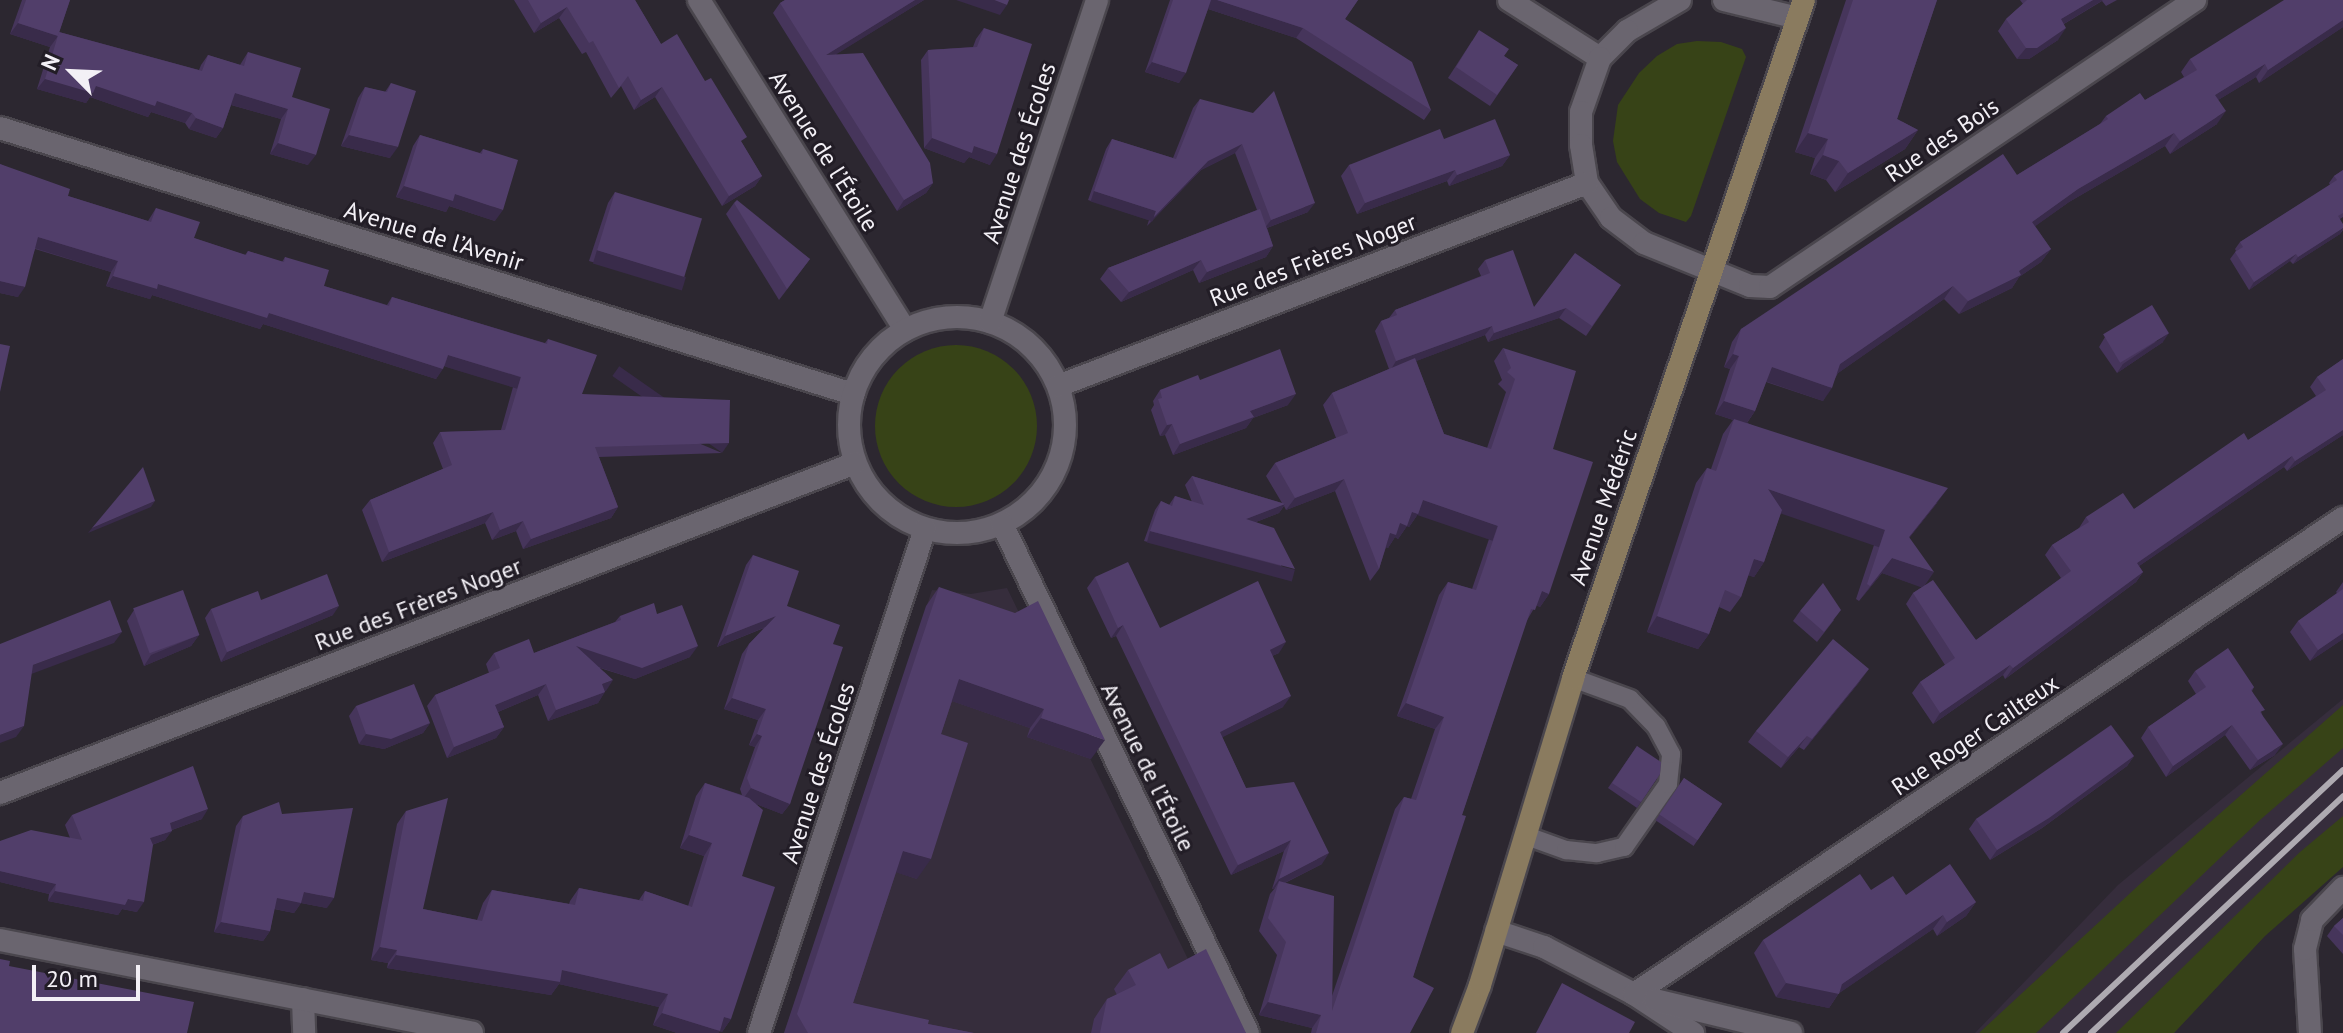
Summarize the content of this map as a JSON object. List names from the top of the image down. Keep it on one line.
{"streets":{"main road":["Avenue Médéric"],"street":["Rue des Bois","Avenue de l’Étoile","Avenue des Écoles","Avenue de l’Avenir","Rue des Frères Noger","Rue Roger Cailteux"]},"crossings":[["Rue des Bois","Avenue Médéric"],["Avenue de l’Étoile","Avenue des Écoles"],["Avenue de l’Étoile","Avenue de l’Avenir"],["Avenue de l’Étoile","Rue des Frères Noger"],["Avenue des Écoles","Avenue de l’Avenir"],["Avenue des Écoles","Rue des Frères Noger"],["Avenue de l’Avenir","Rue des Frères Noger"]],"scale_bar":"20 m","north":"top left"}
